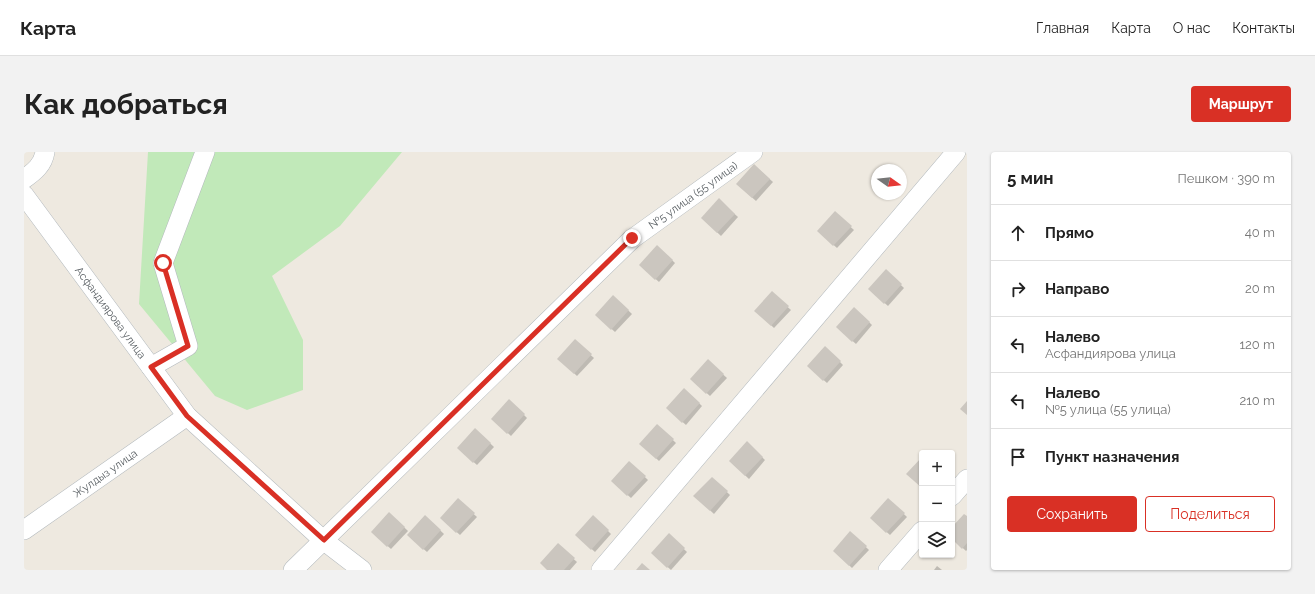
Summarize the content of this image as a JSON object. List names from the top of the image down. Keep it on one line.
{"streets":{"street":["№5 улица (55 улица)","Асфандиярова улица","Жулдыз улица"]},"crossings":[["№5 улица (55 улица)","Асфандиярова улица"],["Асфандиярова улица","Жулдыз улица"]],"north":"right","page":{"header":"Карта","nav":["Главная","Карта","О нас","Контакты"],"buttons":["Маршрут",["Сохранить","Поделиться"]],"title":"Как добраться","heading":["5 мин","Пешком · 390 m"],"list":[["Прямо","40 m"],["Направо","20 m"],["Налево","Асфандиярова улица","120 m"],["Налево","№5 улица (55 улица)","210 m"],"Пункт назначения"],"map_buttons":["+","−"]}}
